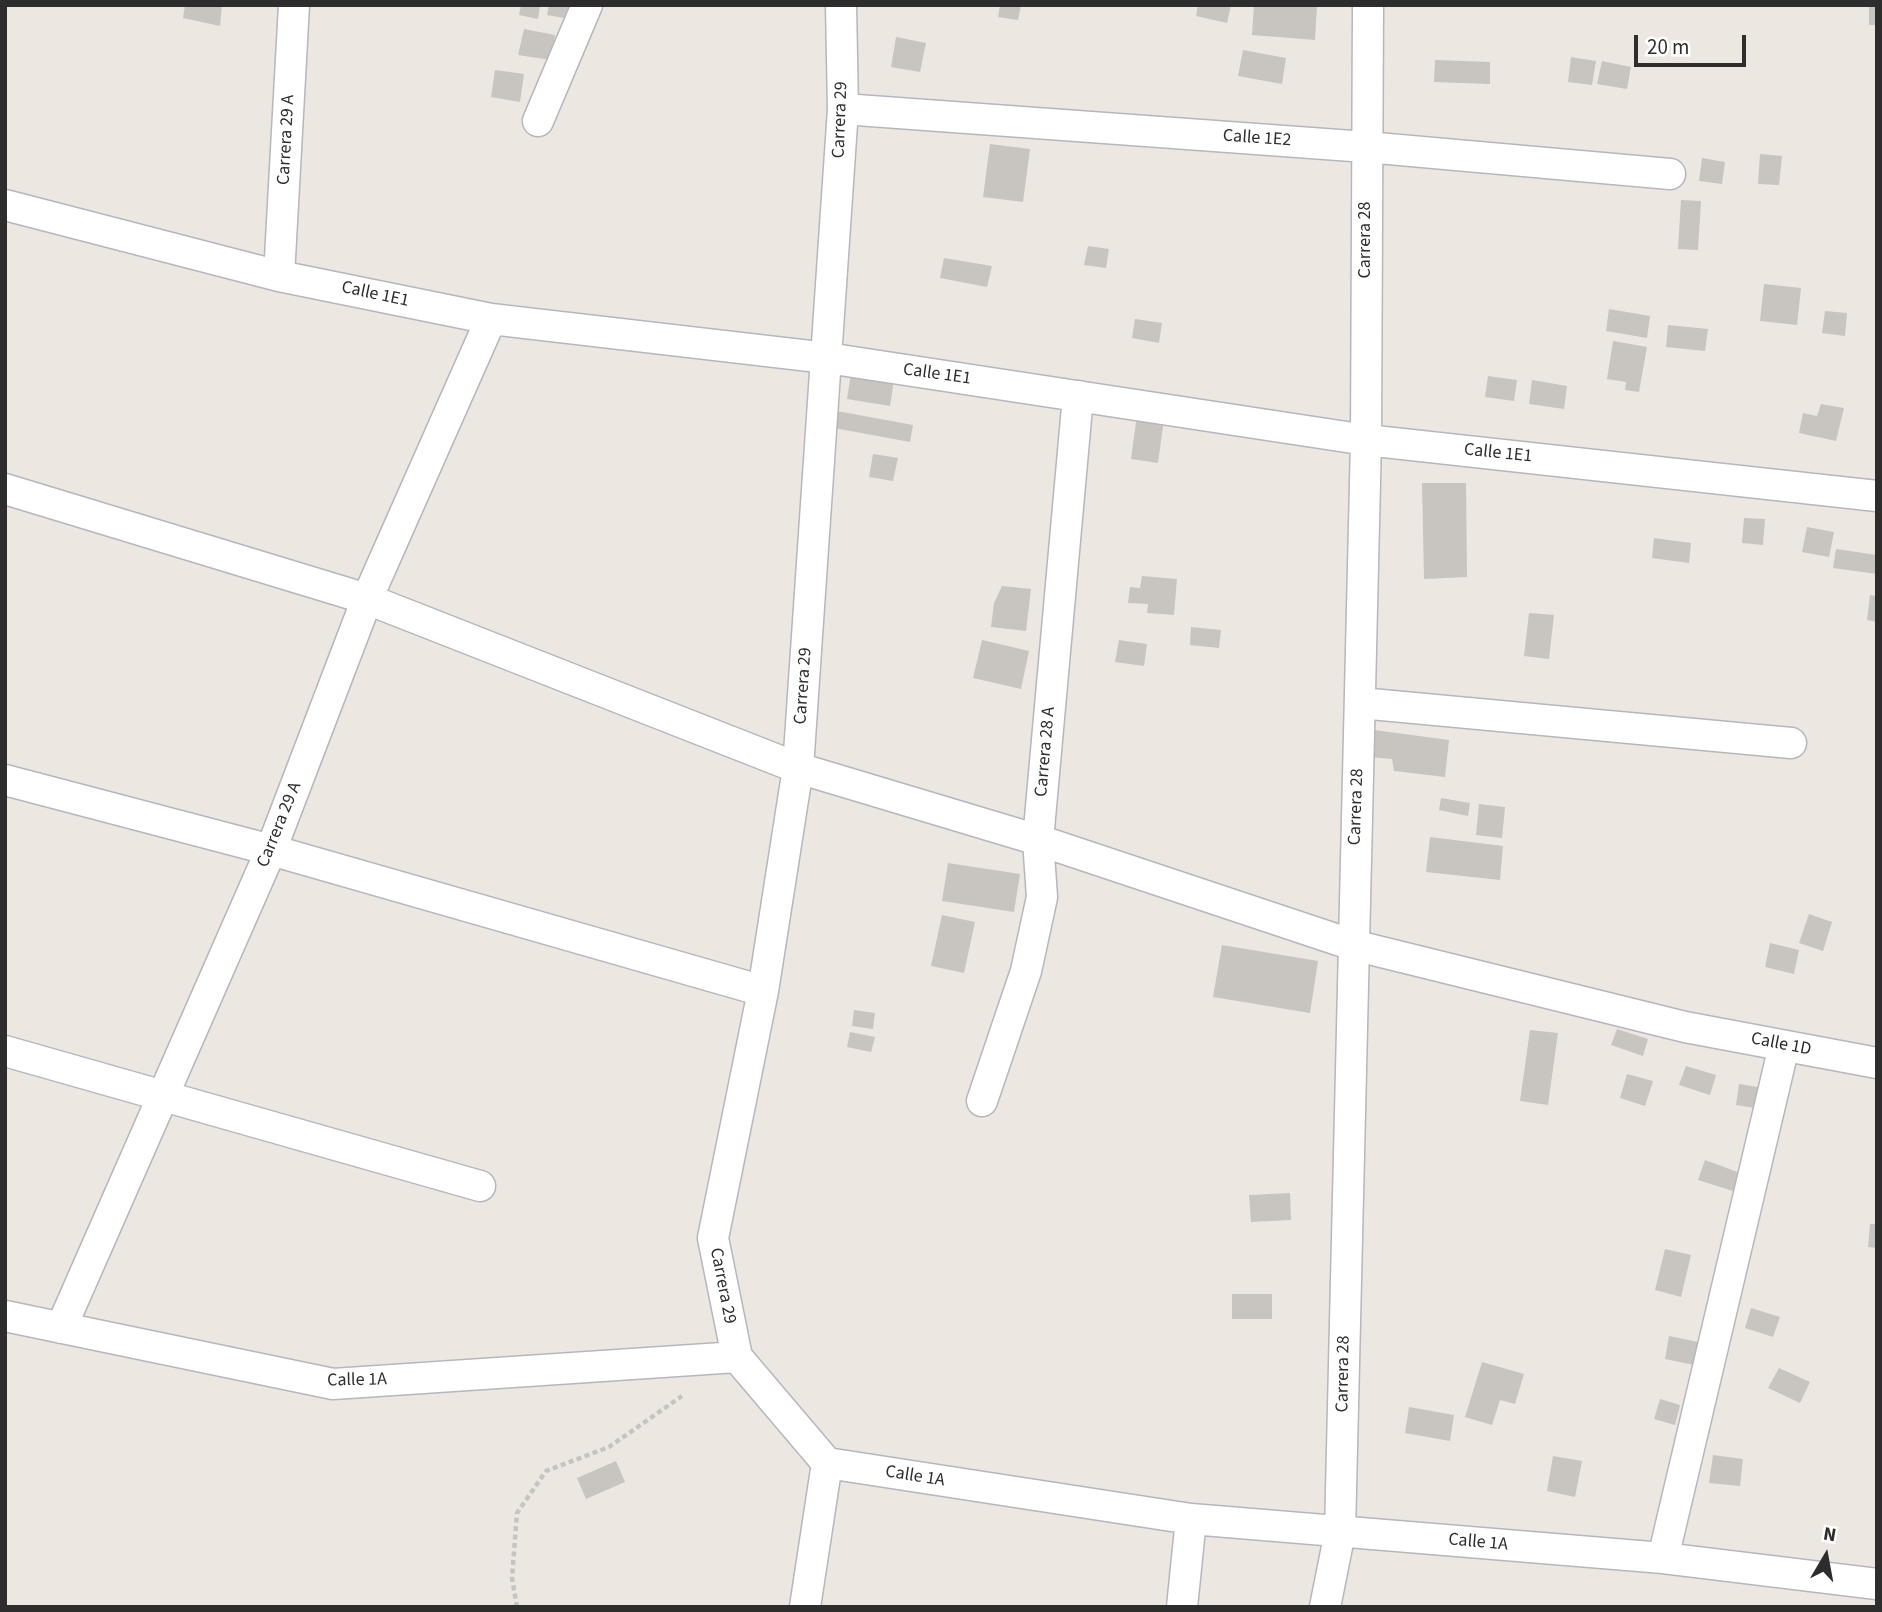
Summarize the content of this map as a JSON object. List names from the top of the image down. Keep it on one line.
{"streets":{"street":["Carrera 29","Calle 1E2","Carrera 29 A","Carrera 28","Calle 1E1","Carrera 28 A","Calle 1D","Calle 1A"]},"crossings":[["Carrera 29","Calle 1E2"],["Carrera 29","Calle 1E1"],["Carrera 29","Calle 1D"],["Carrera 29","Calle 1A"],["Calle 1E2","Carrera 28"],["Carrera 29 A","Calle 1E1"],["Carrera 29 A","Calle 1D"],["Carrera 29 A","Calle 1A"],["Carrera 28","Calle 1E1"],["Carrera 28","Calle 1D"],["Carrera 28","Calle 1A"],["Calle 1E1","Carrera 28 A"],["Carrera 28 A","Calle 1D"]],"scale_bar":"20 m","north":"top"}
